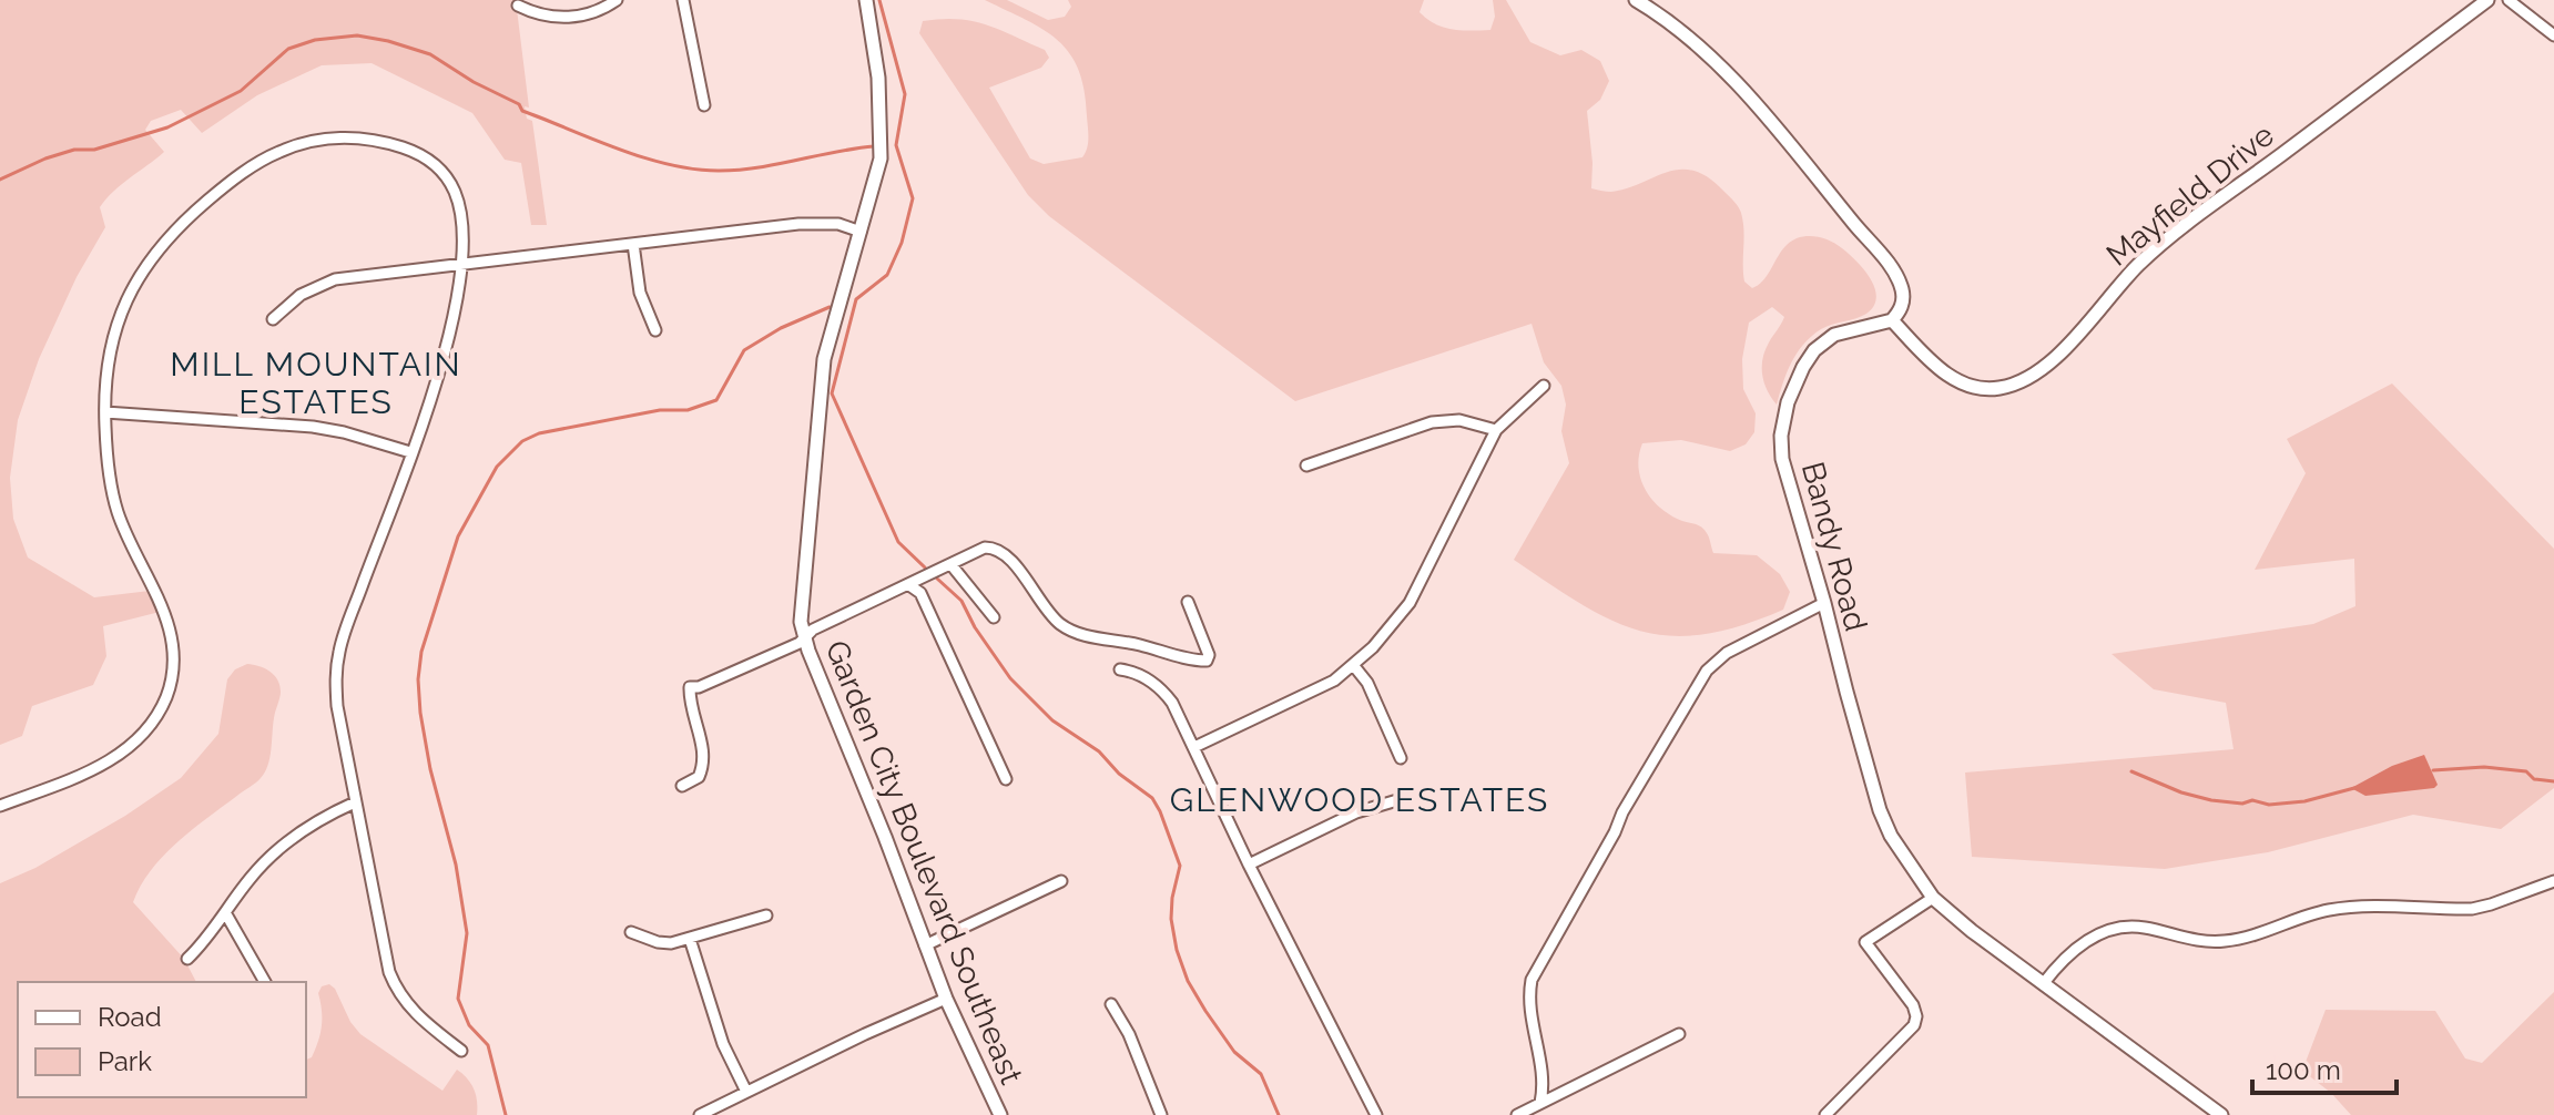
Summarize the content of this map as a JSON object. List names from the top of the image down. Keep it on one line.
{"streets":{"street":["Mayfield Drive","Bandy Road","Garden City Boulevard Southeast"]},"crossings":[["Mayfield Drive","Bandy Road"]],"districts":["MILL MOUNTAIN ESTATES","GLENWOOD ESTATES"],"legend":["Road","Park"],"scale_bar":"100 m"}
